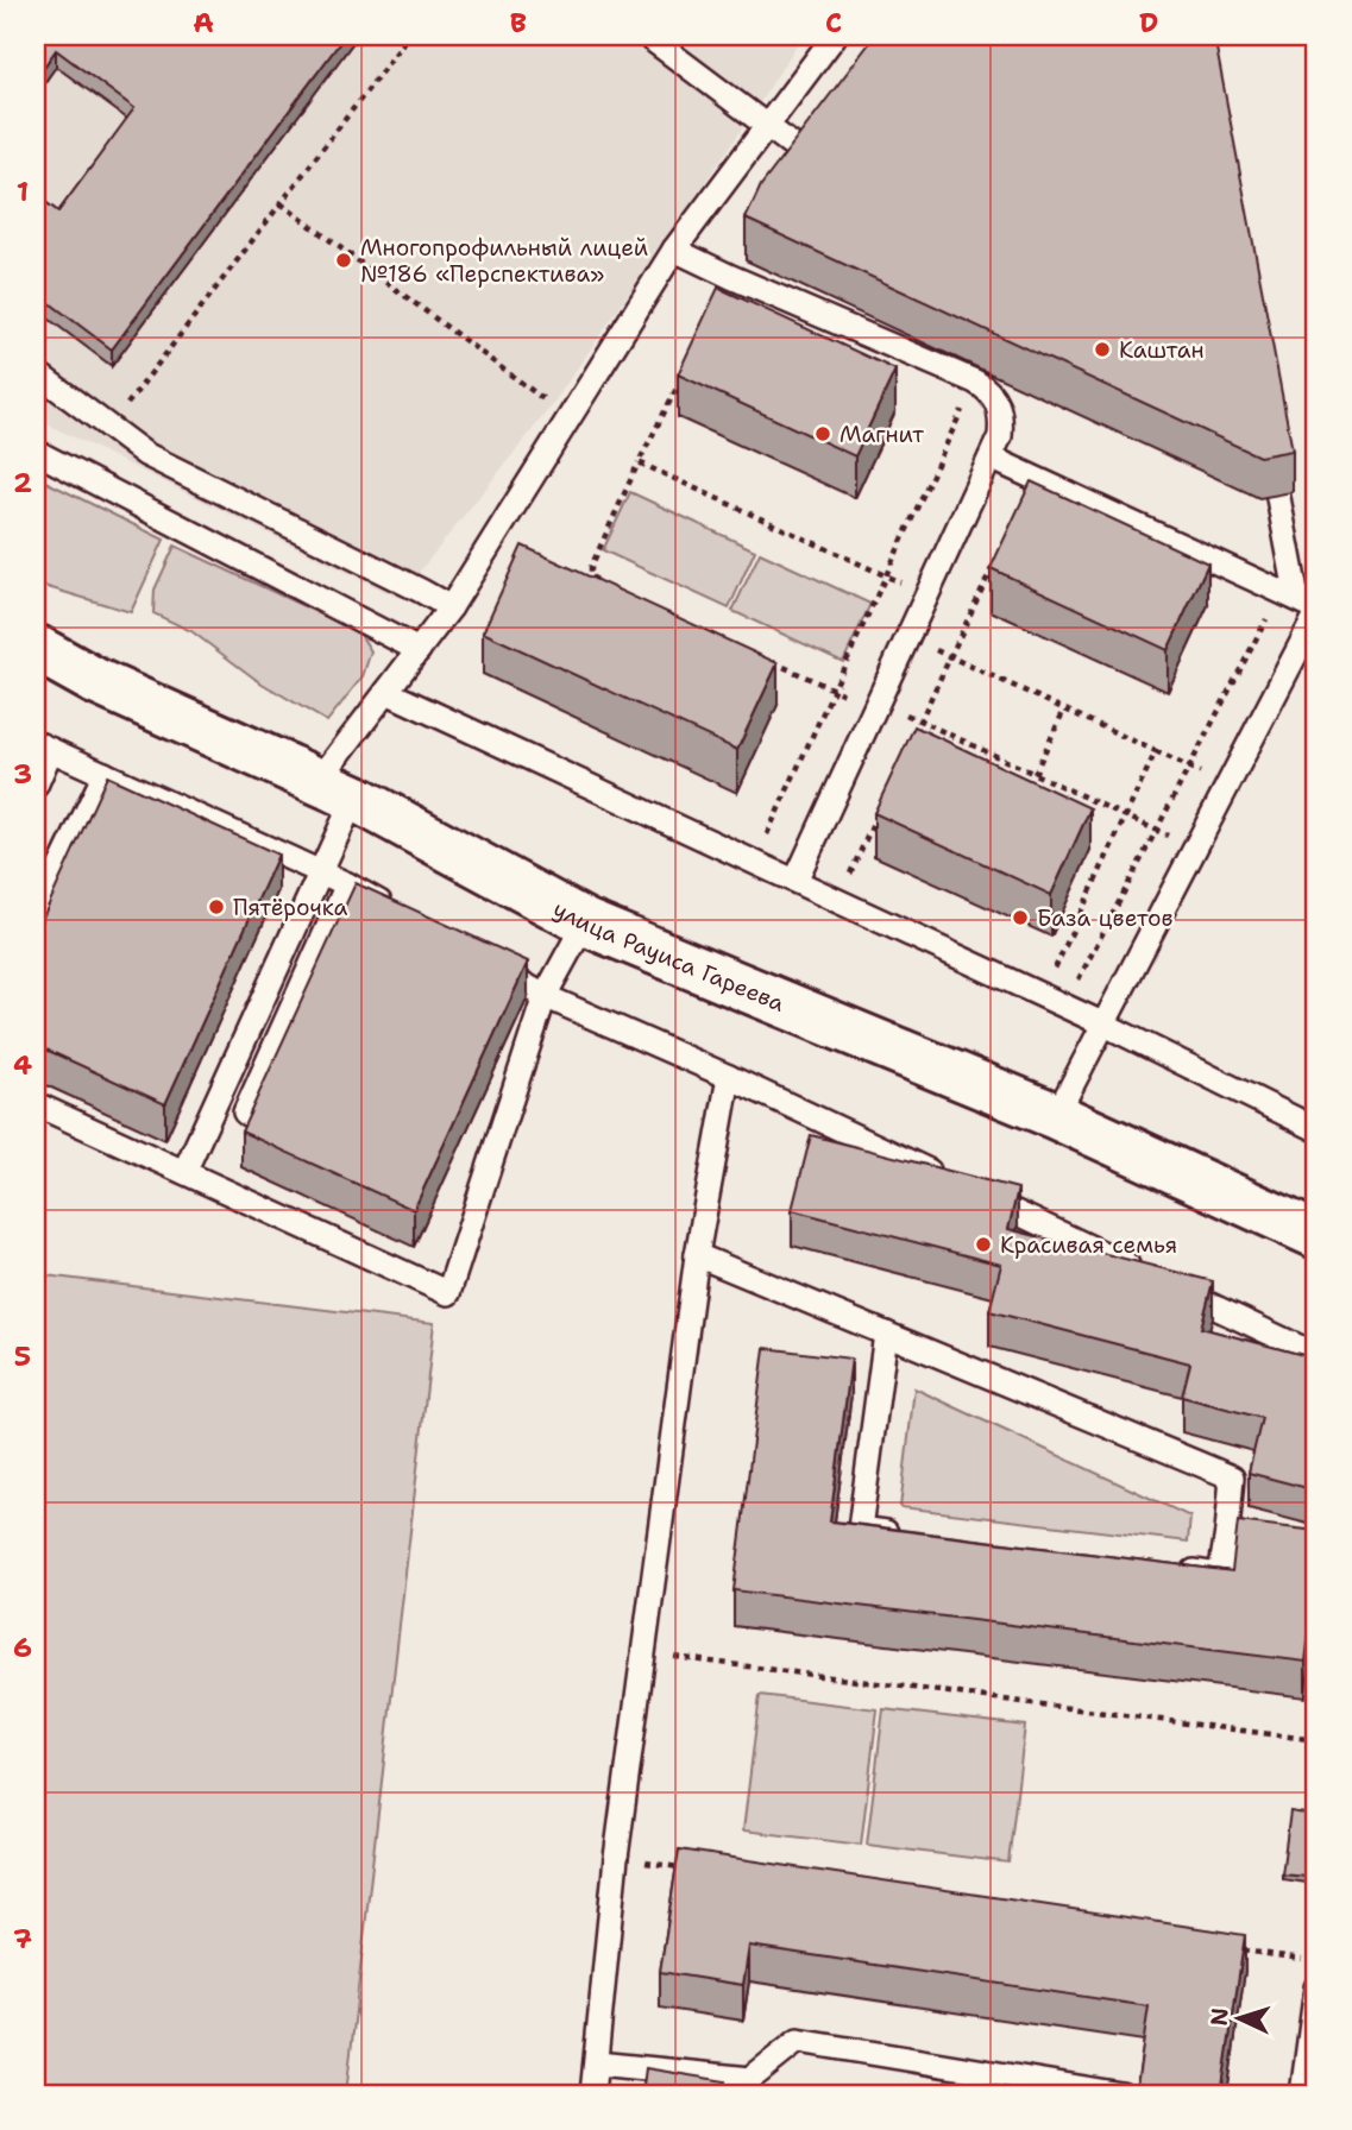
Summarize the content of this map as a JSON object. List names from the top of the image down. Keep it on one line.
{"streets":{"street":["улица Рауиса Гареева"]},"places":["Многопрофильный лицей №186 «Перспектива»","Каштан","Магнит","Пятёрочка","База цветов","Красивая семья"],"north":"left","grid":{"columns":["A","B","C","D"],"rows":["1","2","3","4","5","6","7"]}}
